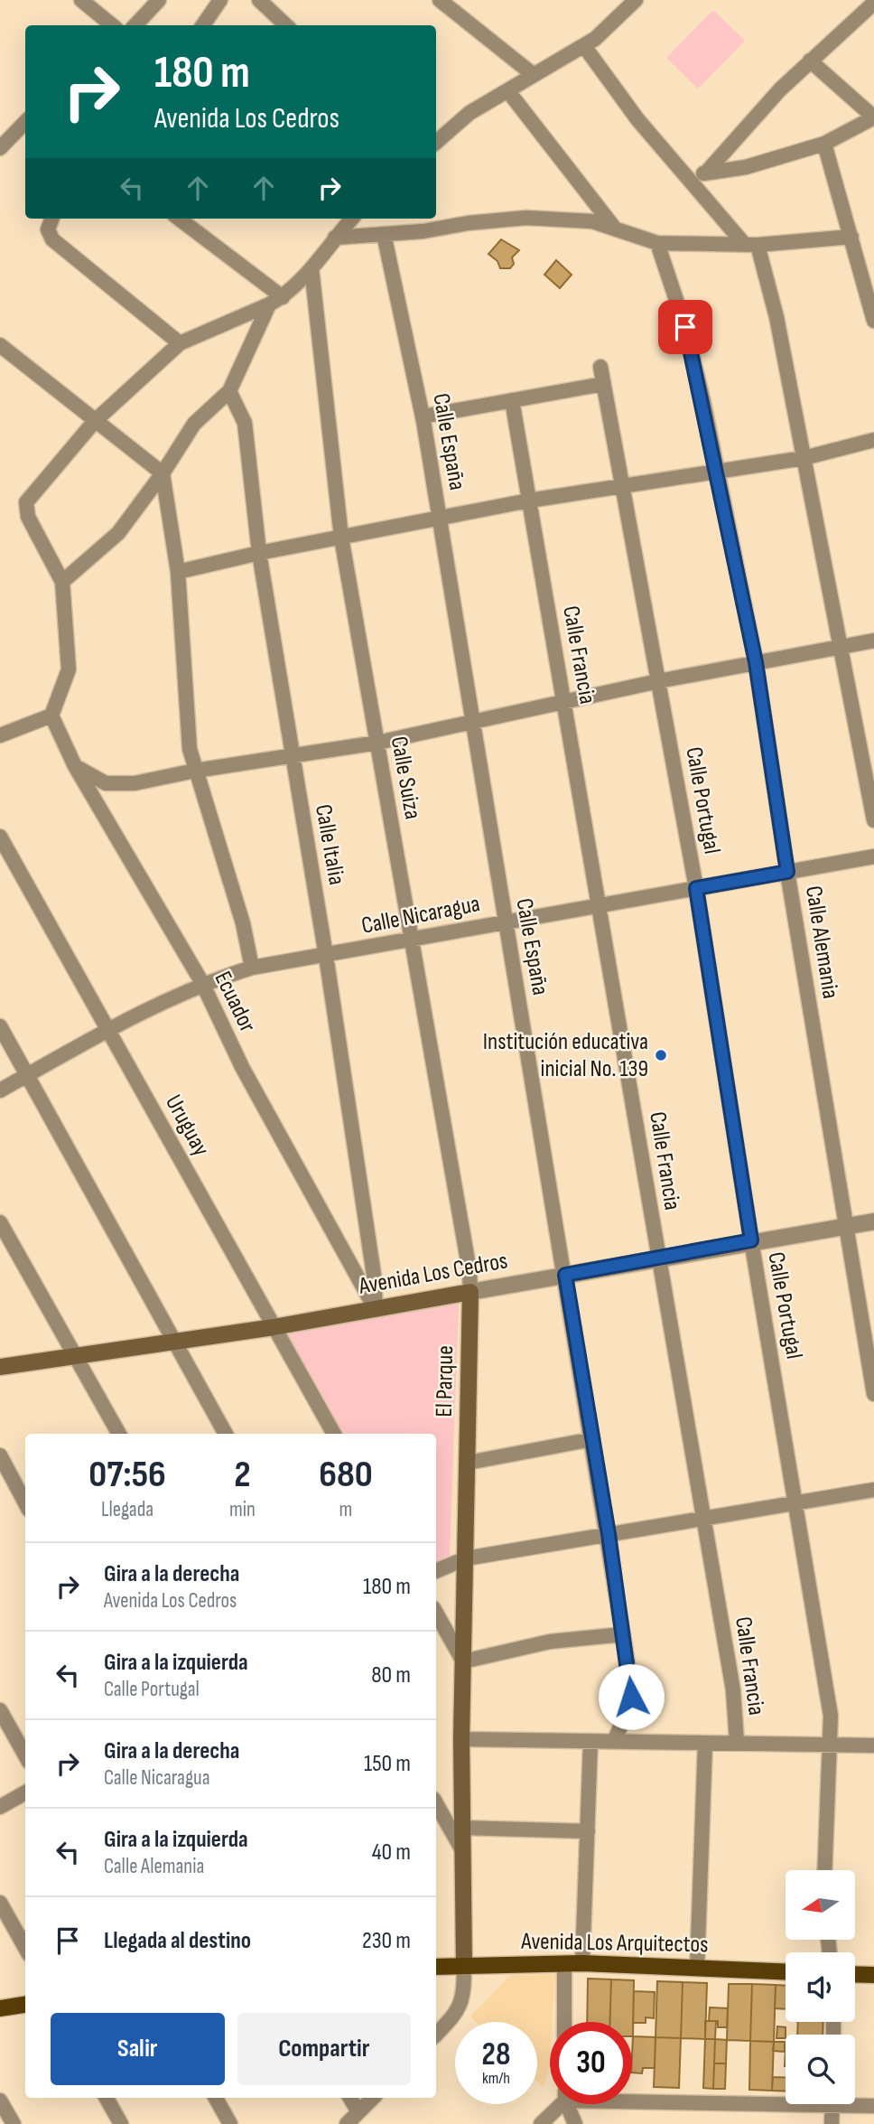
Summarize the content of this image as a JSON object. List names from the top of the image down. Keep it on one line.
{"streets":{"main road":["Avenida Los Cedros","El Parque","Avenida Los Arquitectos"],"street":["Calle España","Calle Francia","Calle Suiza","Calle Portugal","Calle Italia","Calle Nicaragua","Calle Alemania","Ecuador","Uruguay"]},"crossings":[["Calle España","Calle Nicaragua"],["Calle España","Avenida Los Cedros"],["Calle Francia","Calle Nicaragua"],["Calle Francia","Avenida Los Cedros"],["Calle Suiza","Calle Nicaragua"],["Calle Suiza","Avenida Los Cedros"],["Calle Suiza","El Parque"],["Calle Portugal","Calle Nicaragua"],["Calle Portugal","Avenida Los Cedros"],["Calle Italia","Calle Nicaragua"],["Calle Italia","Ecuador"],["Calle Italia","Avenida Los Cedros"],["Calle Nicaragua","Calle Alemania"],["Calle Nicaragua","Ecuador"],["Calle Nicaragua","Uruguay"],["Calle Alemania","Avenida Los Cedros"],["Ecuador","Avenida Los Cedros"],["Uruguay","Avenida Los Cedros"],["Avenida Los Cedros","El Parque"],["El Parque","Avenida Los Arquitectos"]],"places":["Institución educativa inicial No. 139"],"north":"left","page":{"turn":["180 m","Avenida Los Cedros"],"eta":["07:56","Llegada","2","min","680","m"],"list":[{"name":"Gira a la derecha","note":"Avenida Los Cedros","value":"180 m"},{"name":"Gira a la izquierda","note":"Calle Portugal","value":"80 m"},{"name":"Gira a la derecha","note":"Calle Nicaragua","value":"150 m"},{"name":"Gira a la izquierda","note":"Calle Alemania","value":"40 m"},{"name":"Llegada al destino","value":"230 m"}],"buttons":["Salir","Compartir"],"speed":"28 km/h","limit":"30"}}
